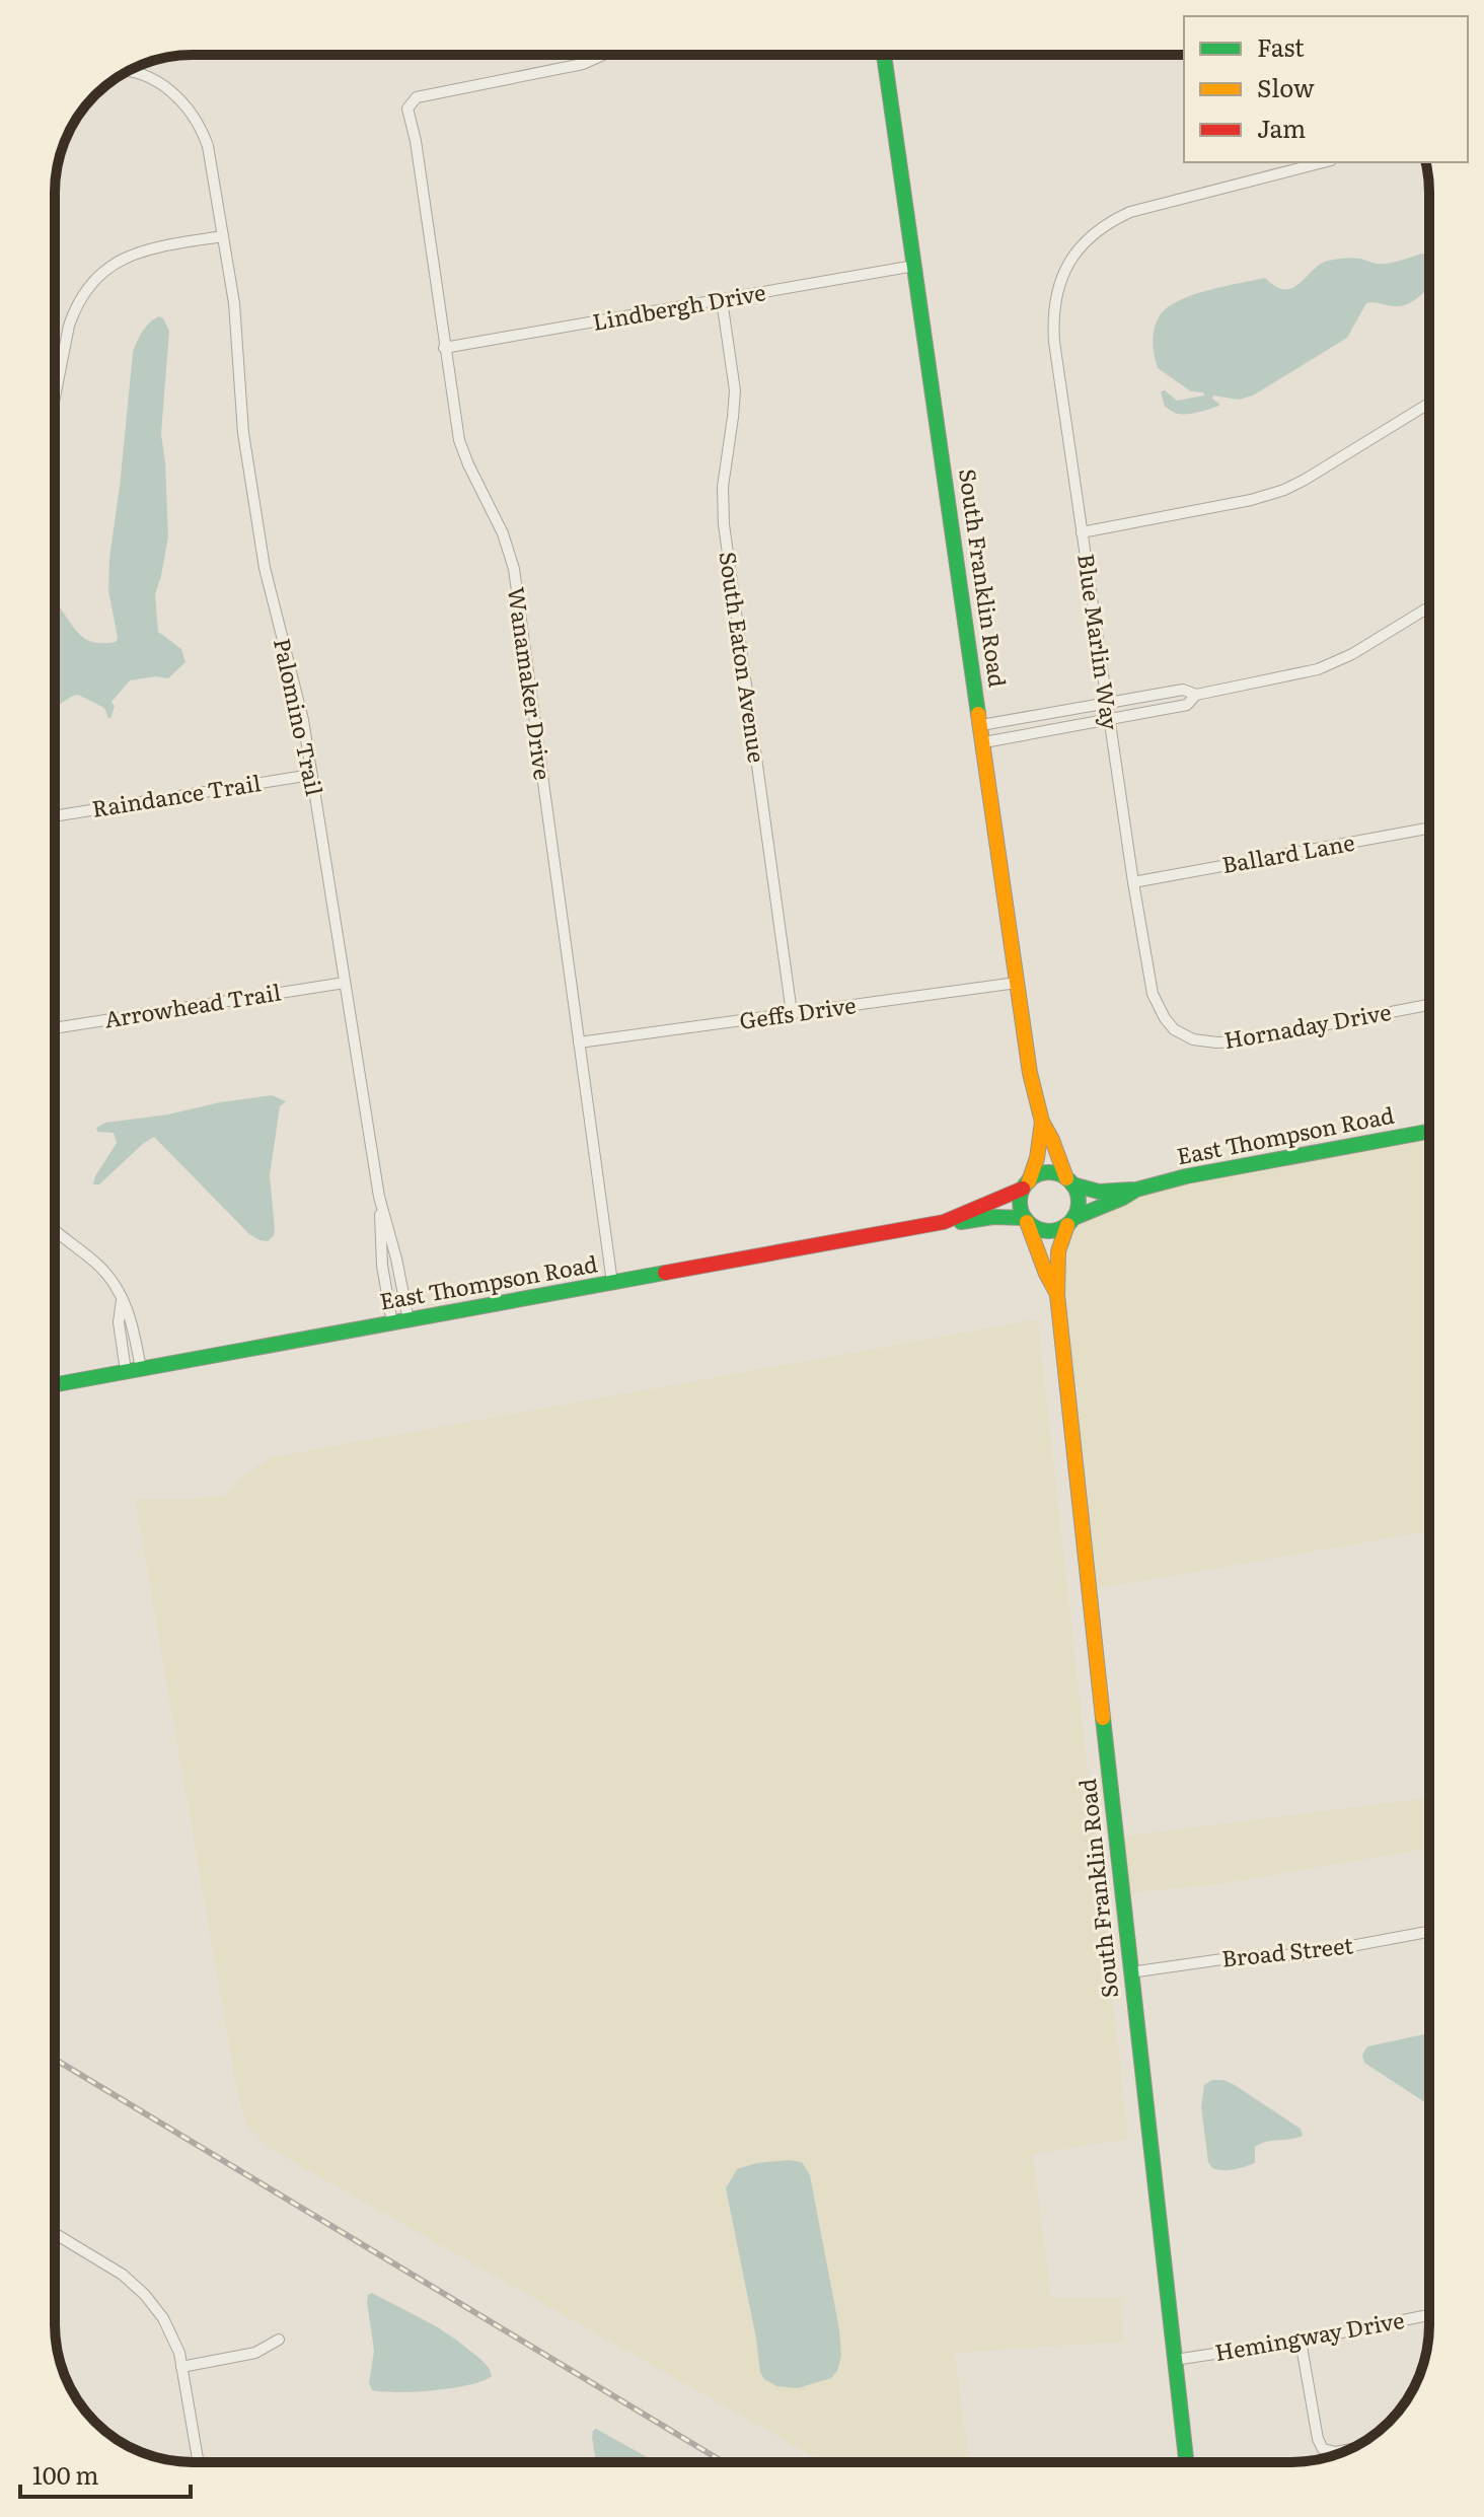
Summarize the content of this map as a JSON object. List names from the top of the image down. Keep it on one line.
{"streets":{"main road":["South Franklin Road","East Thompson Road"],"street":["Lindbergh Drive","Blue Marlin Way","South Eaton Avenue","Wanamaker Drive","Palomino Trail","Raindance Trail","Ballard Lane","Arrowhead Trail","Geffs Drive","Hornaday Drive","Broad Street","Hemingway Drive"]},"crossings":[["Lindbergh Drive","South Franklin Road"],["Lindbergh Drive","South Eaton Avenue"],["Lindbergh Drive","Wanamaker Drive"],["South Franklin Road","Geffs Drive"],["South Franklin Road","East Thompson Road"],["South Franklin Road","Broad Street"],["South Franklin Road","Hemingway Drive"],["Blue Marlin Way","Ballard Lane"],["Blue Marlin Way","Hornaday Drive"],["South Eaton Avenue","Geffs Drive"],["Wanamaker Drive","Geffs Drive"],["Wanamaker Drive","East Thompson Road"],["Palomino Trail","Raindance Trail"],["Palomino Trail","Arrowhead Trail"],["Palomino Trail","East Thompson Road"]],"legend":["Fast","Slow","Jam"],"scale_bar":"100 m"}
